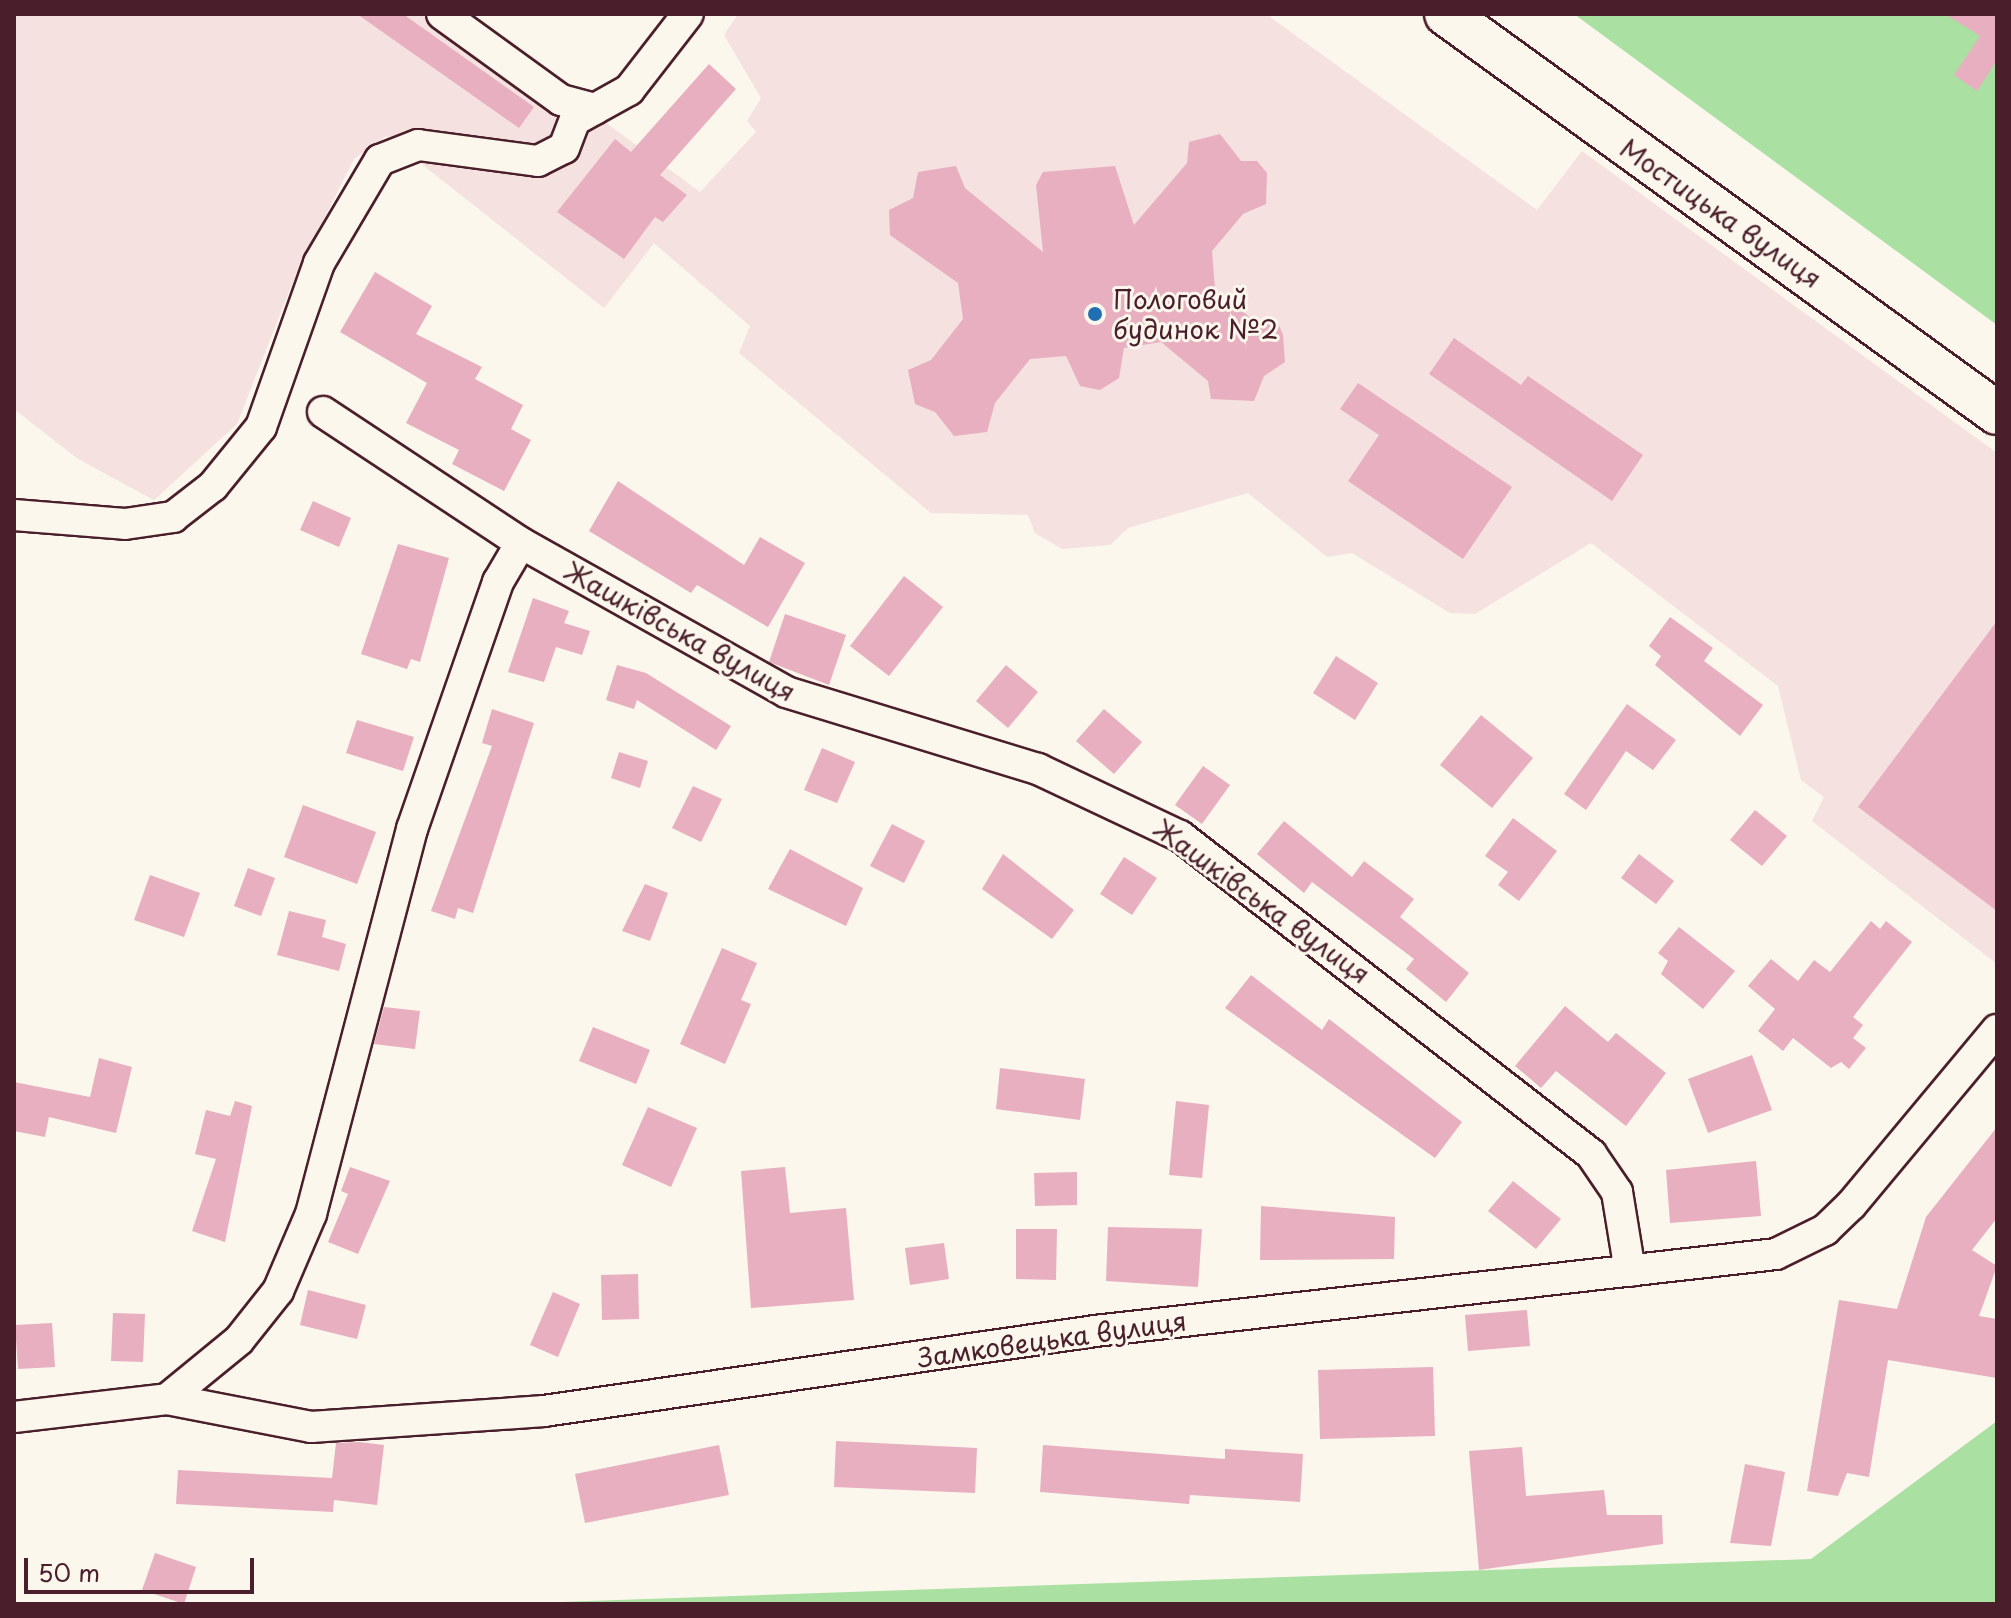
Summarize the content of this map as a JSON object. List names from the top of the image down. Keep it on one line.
{"streets":{"street":["Мостицька вулиця","Жашківська вулиця","Замковецька вулиця"]},"crossings":[["Жашківська вулиця","Замковецька вулиця"]],"places":["Пологовий будинок №2"],"scale_bar":"50 m"}
